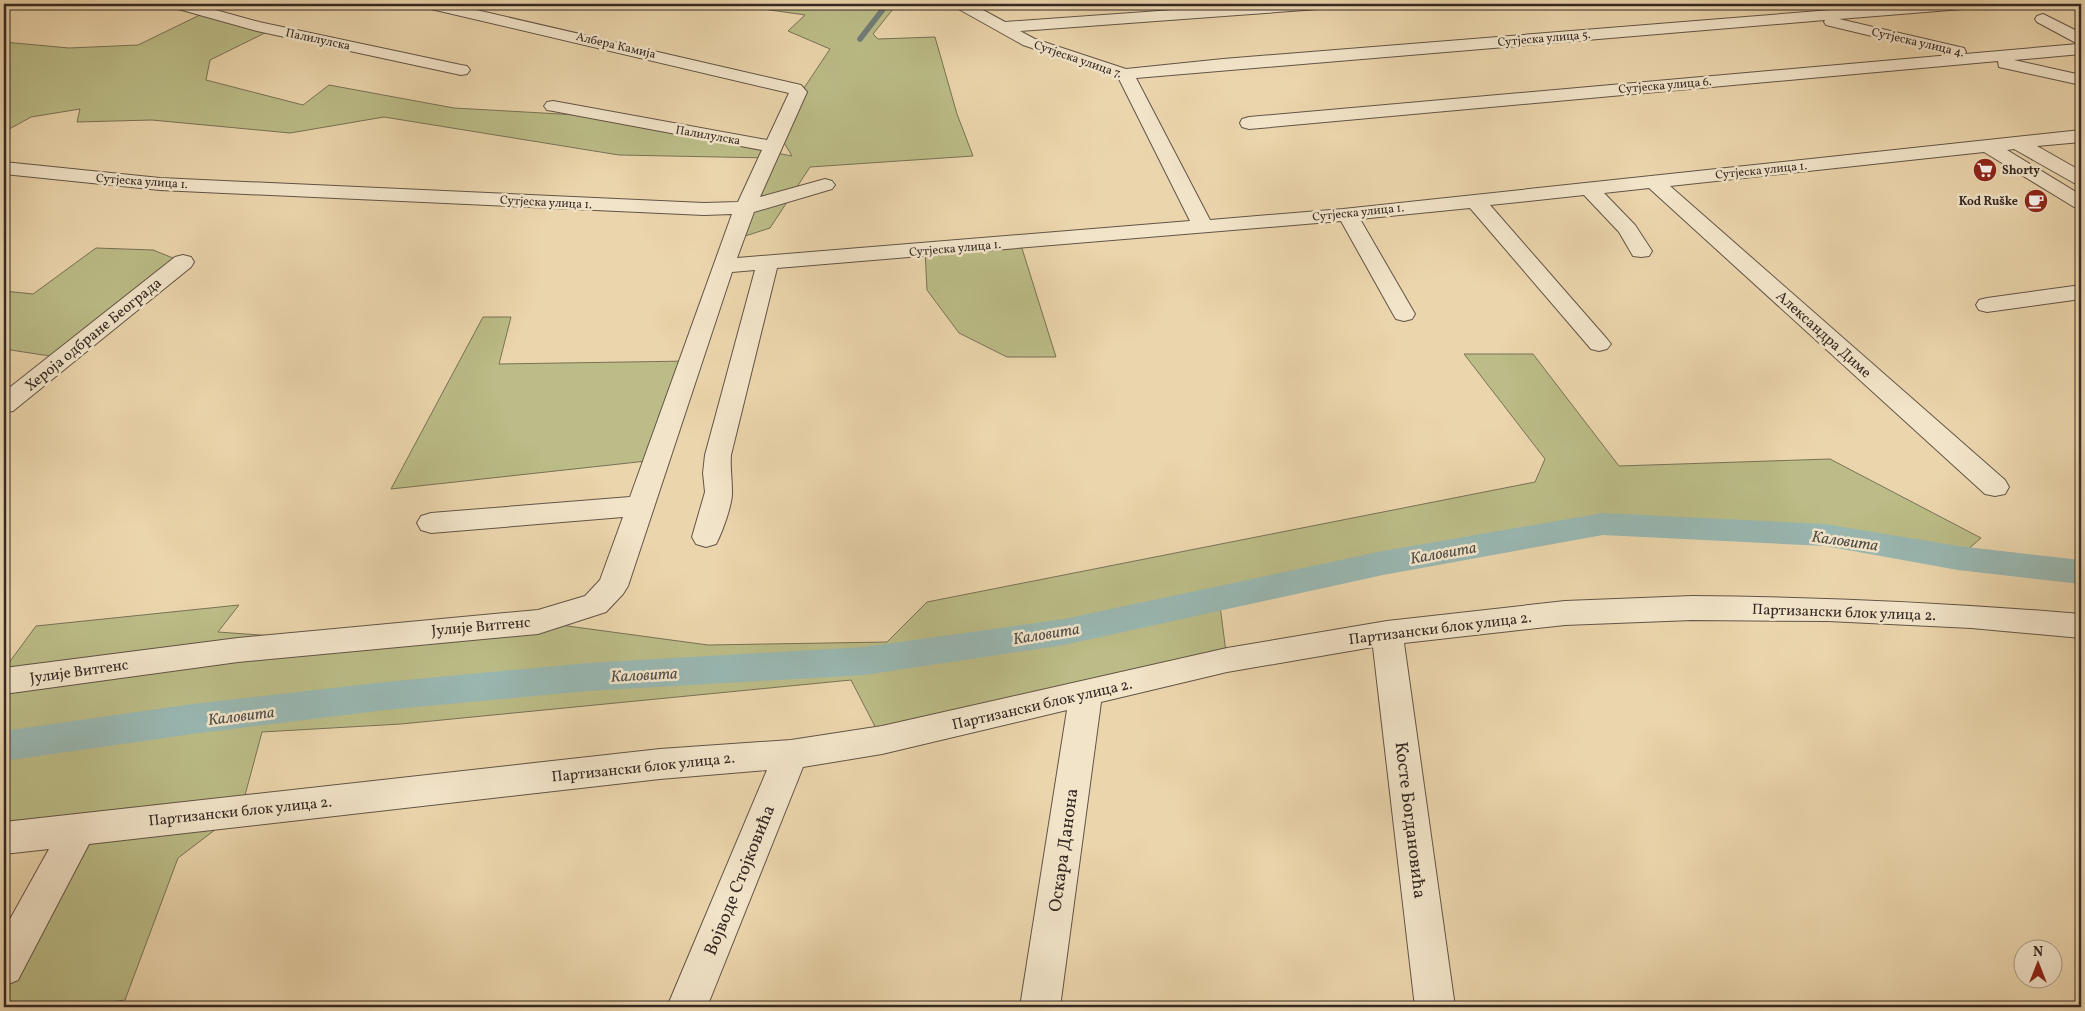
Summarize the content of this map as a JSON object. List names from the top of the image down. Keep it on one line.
{"streets":{"street":["Сутјеска улица 5.","Палилулска","Сутјеска улица 4.","Албера Камија","Сутјеска улица 7.","Сутјеска улица 6.","Сутјеска улица 1.","Хероја одбране Београда","Александра Диме","Партизански блок улица 2.","Јулије Витгенс","Косте Богдановића","Оскара Данона","Војводе Стојковића"]},"crossings":[["Сутјеска улица 5.","Сутјеска улица 4."],["Сутјеска улица 5.","Сутјеска улица 7."],["Палилулска","Албера Камија"],["Сутјеска улица 4.","Сутјеска улица 6."],["Сутјеска улица 7.","Сутјеска улица 1."],["Сутјеска улица 1.","Александра Диме"],["Сутјеска улица 1.","Јулије Витгенс"],["Партизански блок улица 2.","Косте Богдановића"],["Партизански блок улица 2.","Оскара Данона"],["Партизански блок улица 2.","Војводе Стојковића"]],"water":["Каловита"],"places":{"supermarket":["Shorty"],"cafe":["Kod Ruške"]},"north":"top"}
